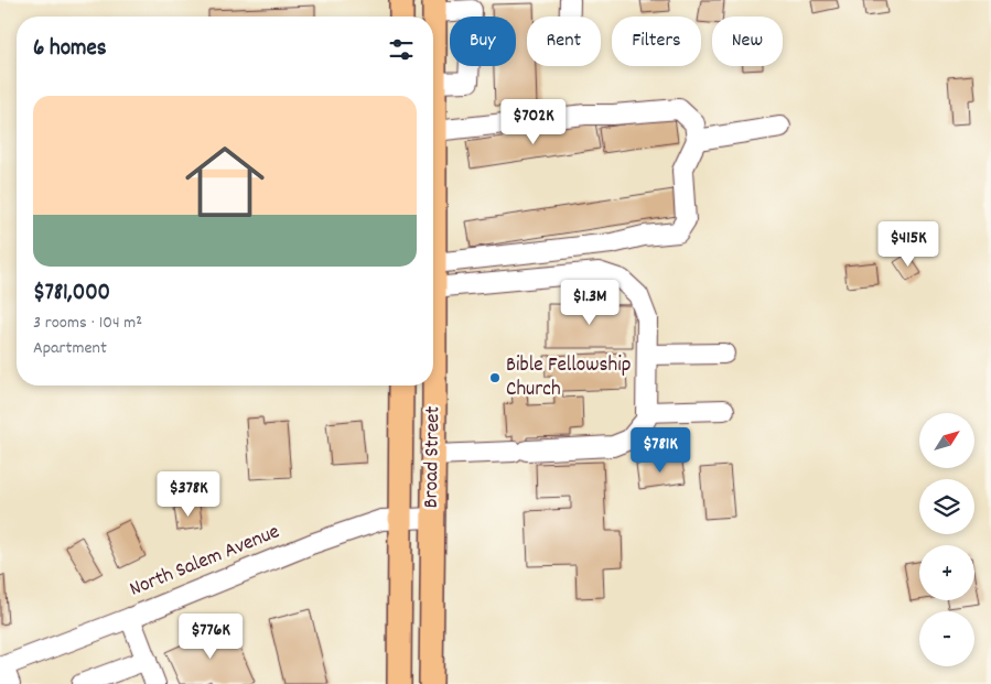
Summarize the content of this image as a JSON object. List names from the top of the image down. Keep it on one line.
{"streets":{"main road":["Broad Street"],"street":["North Salem Avenue"]},"crossings":[["Broad Street","North Salem Avenue"]],"places":["Bible Fellowship Church"],"north":"top right","page":{"chip":["Buy","Rent","Filters","New"],"heading":"6 homes","list":[{"name":"$781,000","note":"3 rooms · 104 m² · Apartment"}],"price":["$702K","$415K","$1.3M","$781K","$378K","$776K"],"map_buttons":["+","−"]}}
